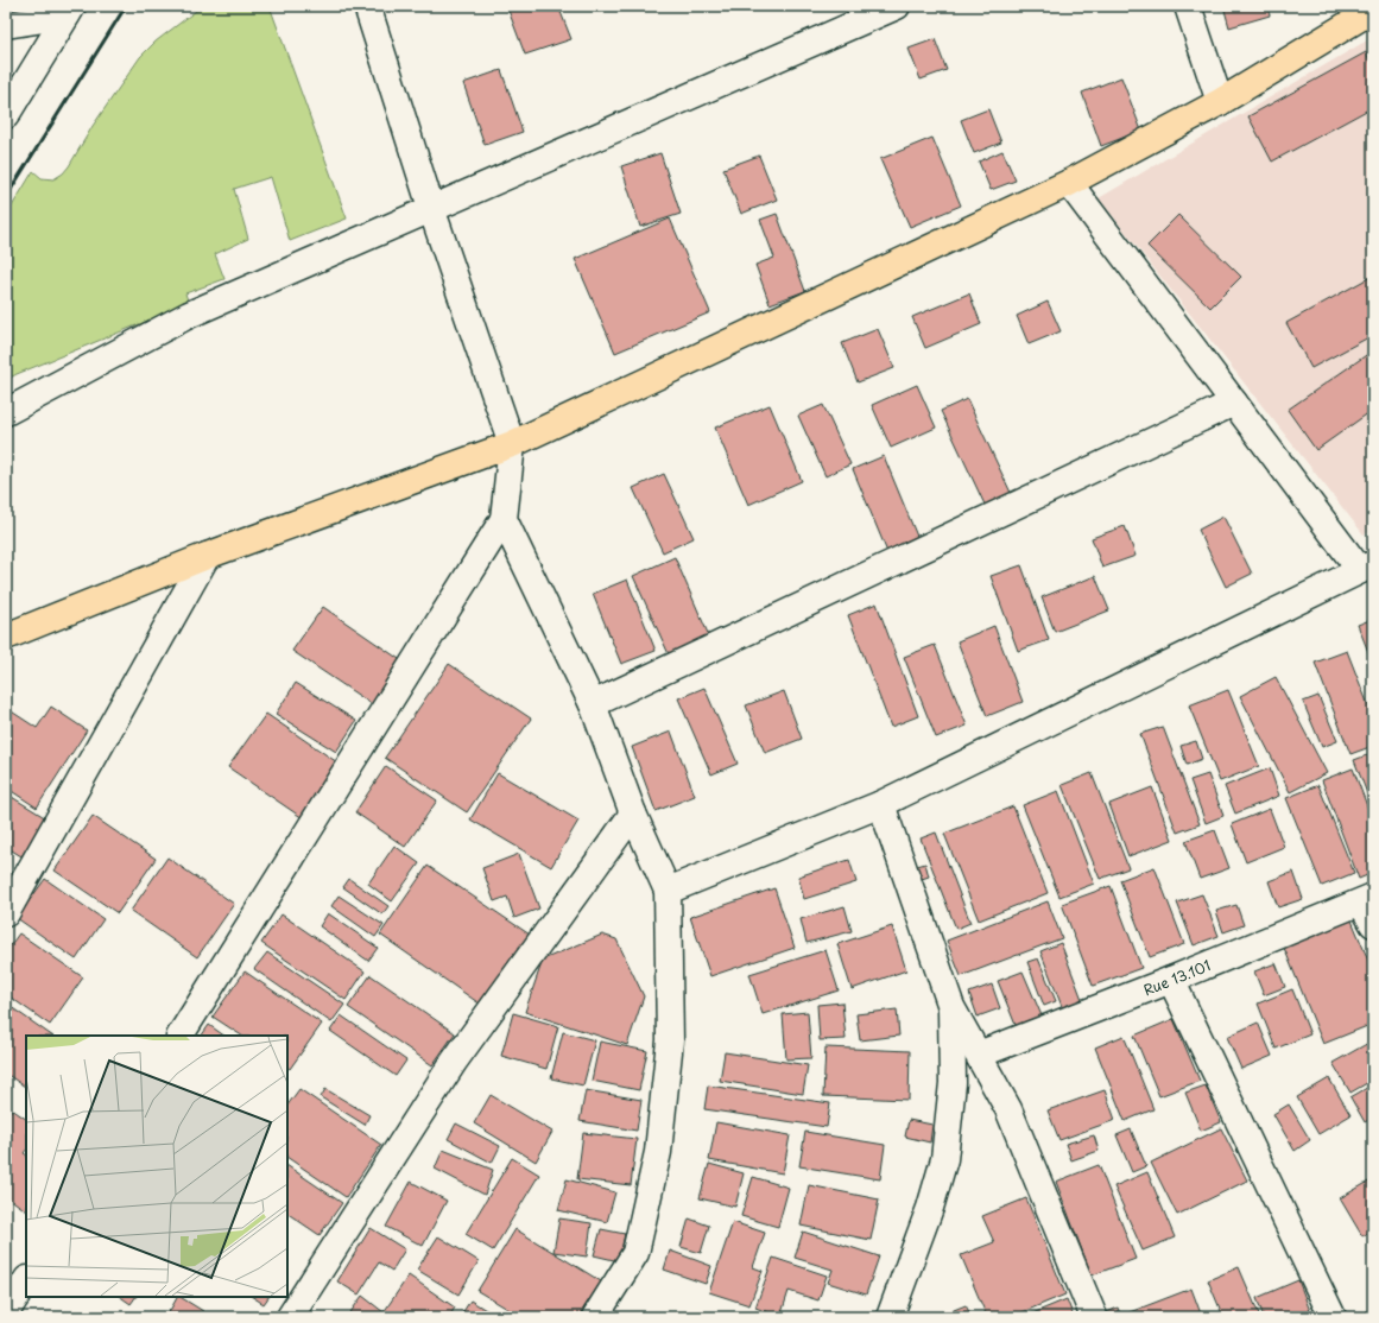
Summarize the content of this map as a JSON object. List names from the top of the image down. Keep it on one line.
{"streets":{"street":["Rue 13.101"]}}
